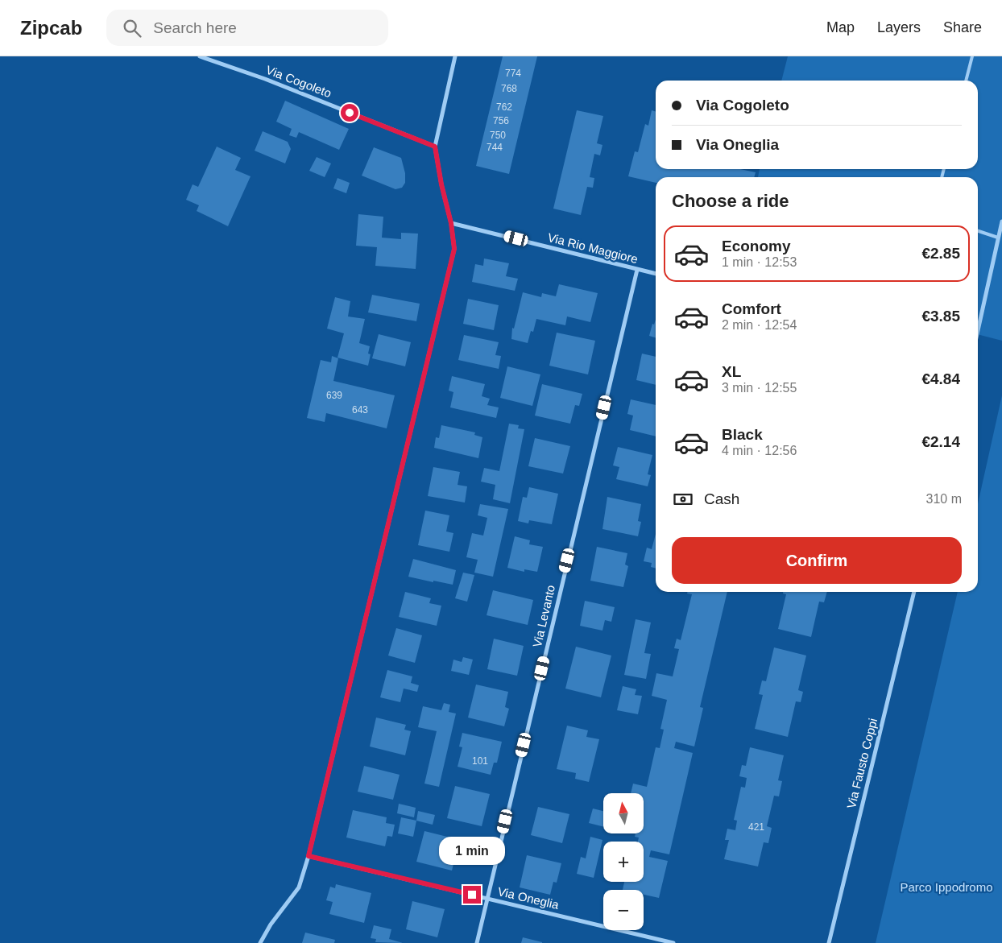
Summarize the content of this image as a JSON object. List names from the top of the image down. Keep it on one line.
{"streets":{"street":["Via Cogoleto","Via Rio Maggiore","Via Levanto","Via Fausto Coppi","Via Oneglia"]},"crossings":[["Via Rio Maggiore","Via Levanto"],["Via Levanto","Via Oneglia"]],"parks":["Parco Ippodromo"],"house_numbers":["774","768","762","756","750","744","639","643","101","421"],"north":"top","page":{"header":"Zipcab","search":"Search here","nav":["Map","Layers","Share"],"banner":["Via Cogoleto","Via Oneglia"],"heading":"Choose a ride","list":[{"name":"Economy","note":"1 min · 12:53","value":"€2.85"},{"name":"Comfort","note":"2 min · 12:54","value":"€3.85"},{"name":"XL","note":"3 min · 12:55","value":"€4.84"},{"name":"Black","note":"4 min · 12:56","value":"€2.14"}],"pay":["Cash","310 m"],"buttons":"Confirm","map_buttons":["+","−"],"bubble":"1 min"}}
